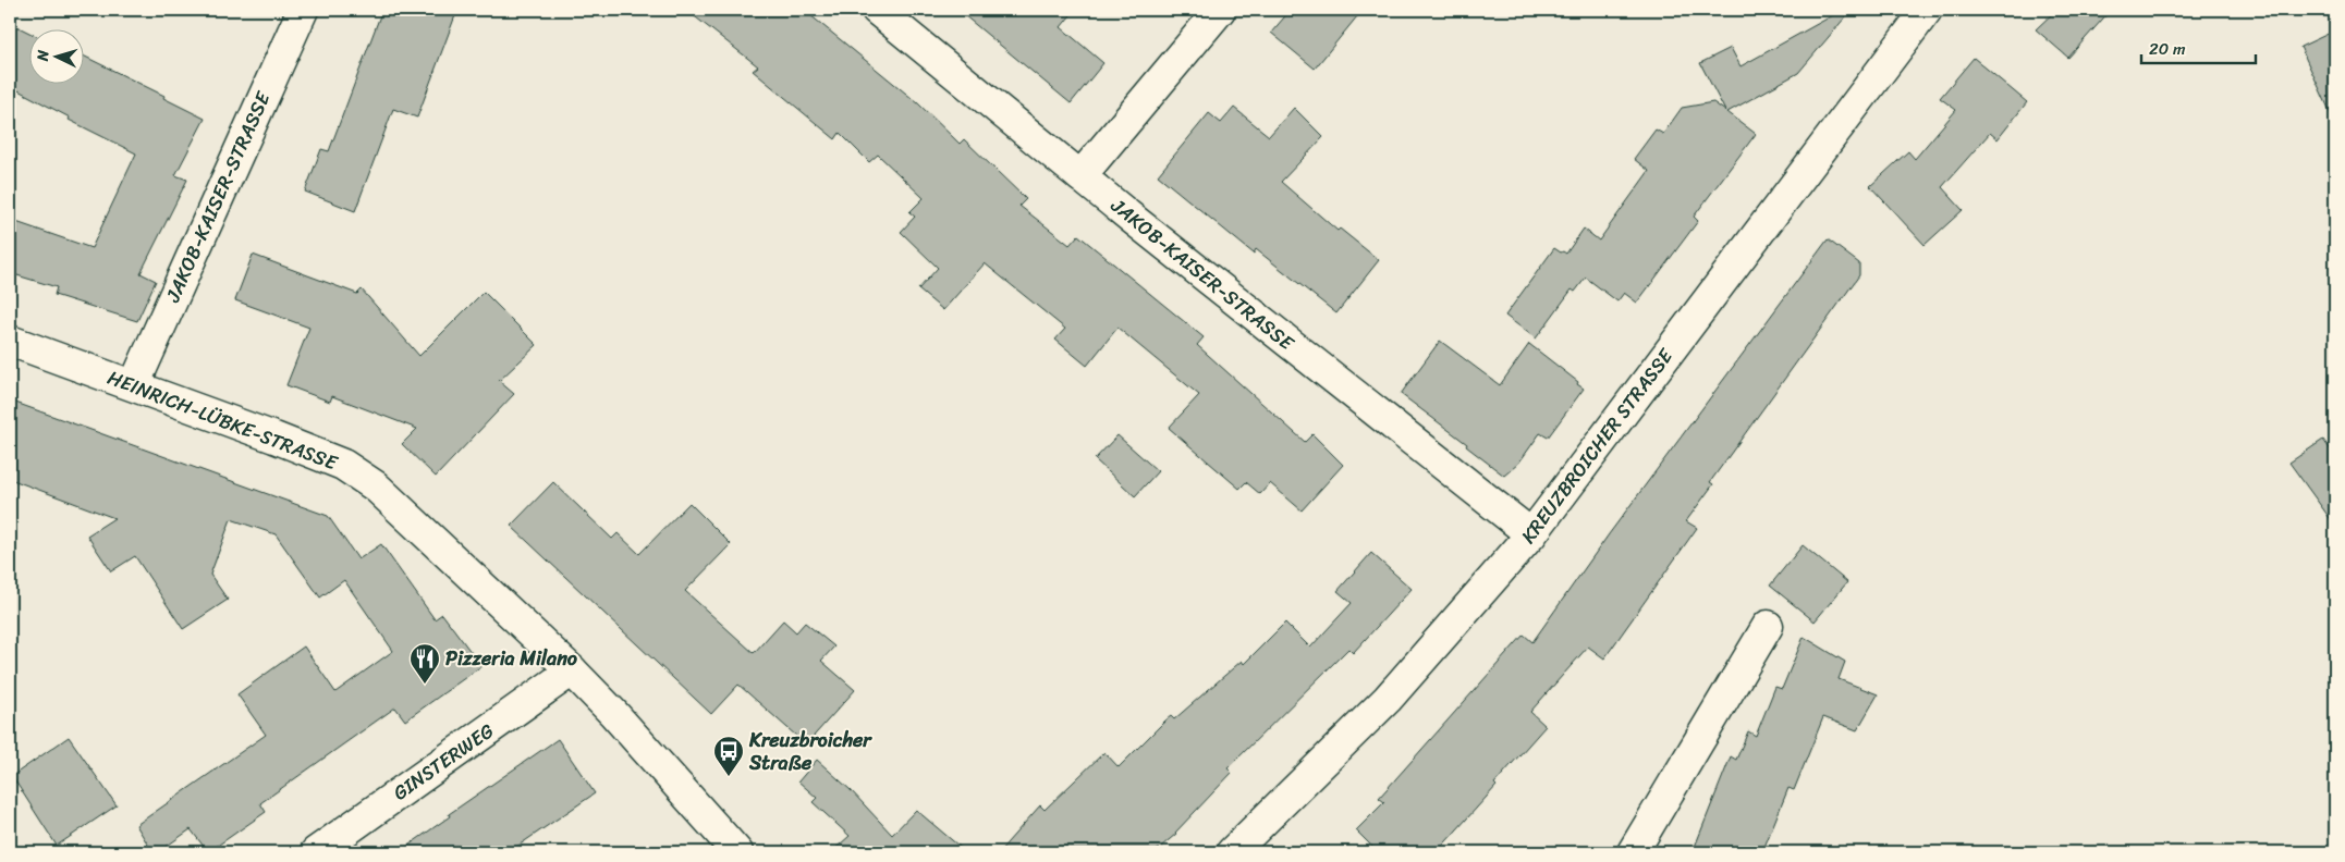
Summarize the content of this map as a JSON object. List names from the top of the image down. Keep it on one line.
{"streets":{"street":["JAKOB-KAISER-STRASSE","HEINRICH-LÜBKE-STRASSE","KREUZBROICHER STRASSE","GINSTERWEG"]},"crossings":[["JAKOB-KAISER-STRASSE","HEINRICH-LÜBKE-STRASSE"],["JAKOB-KAISER-STRASSE","KREUZBROICHER STRASSE"],["HEINRICH-LÜBKE-STRASSE","GINSTERWEG"]],"places":{"restaurant":["Pizzeria Milano"],"bus stop":["Kreuzbroicher Straße"]},"scale_bar":"20 m","north":"left"}
